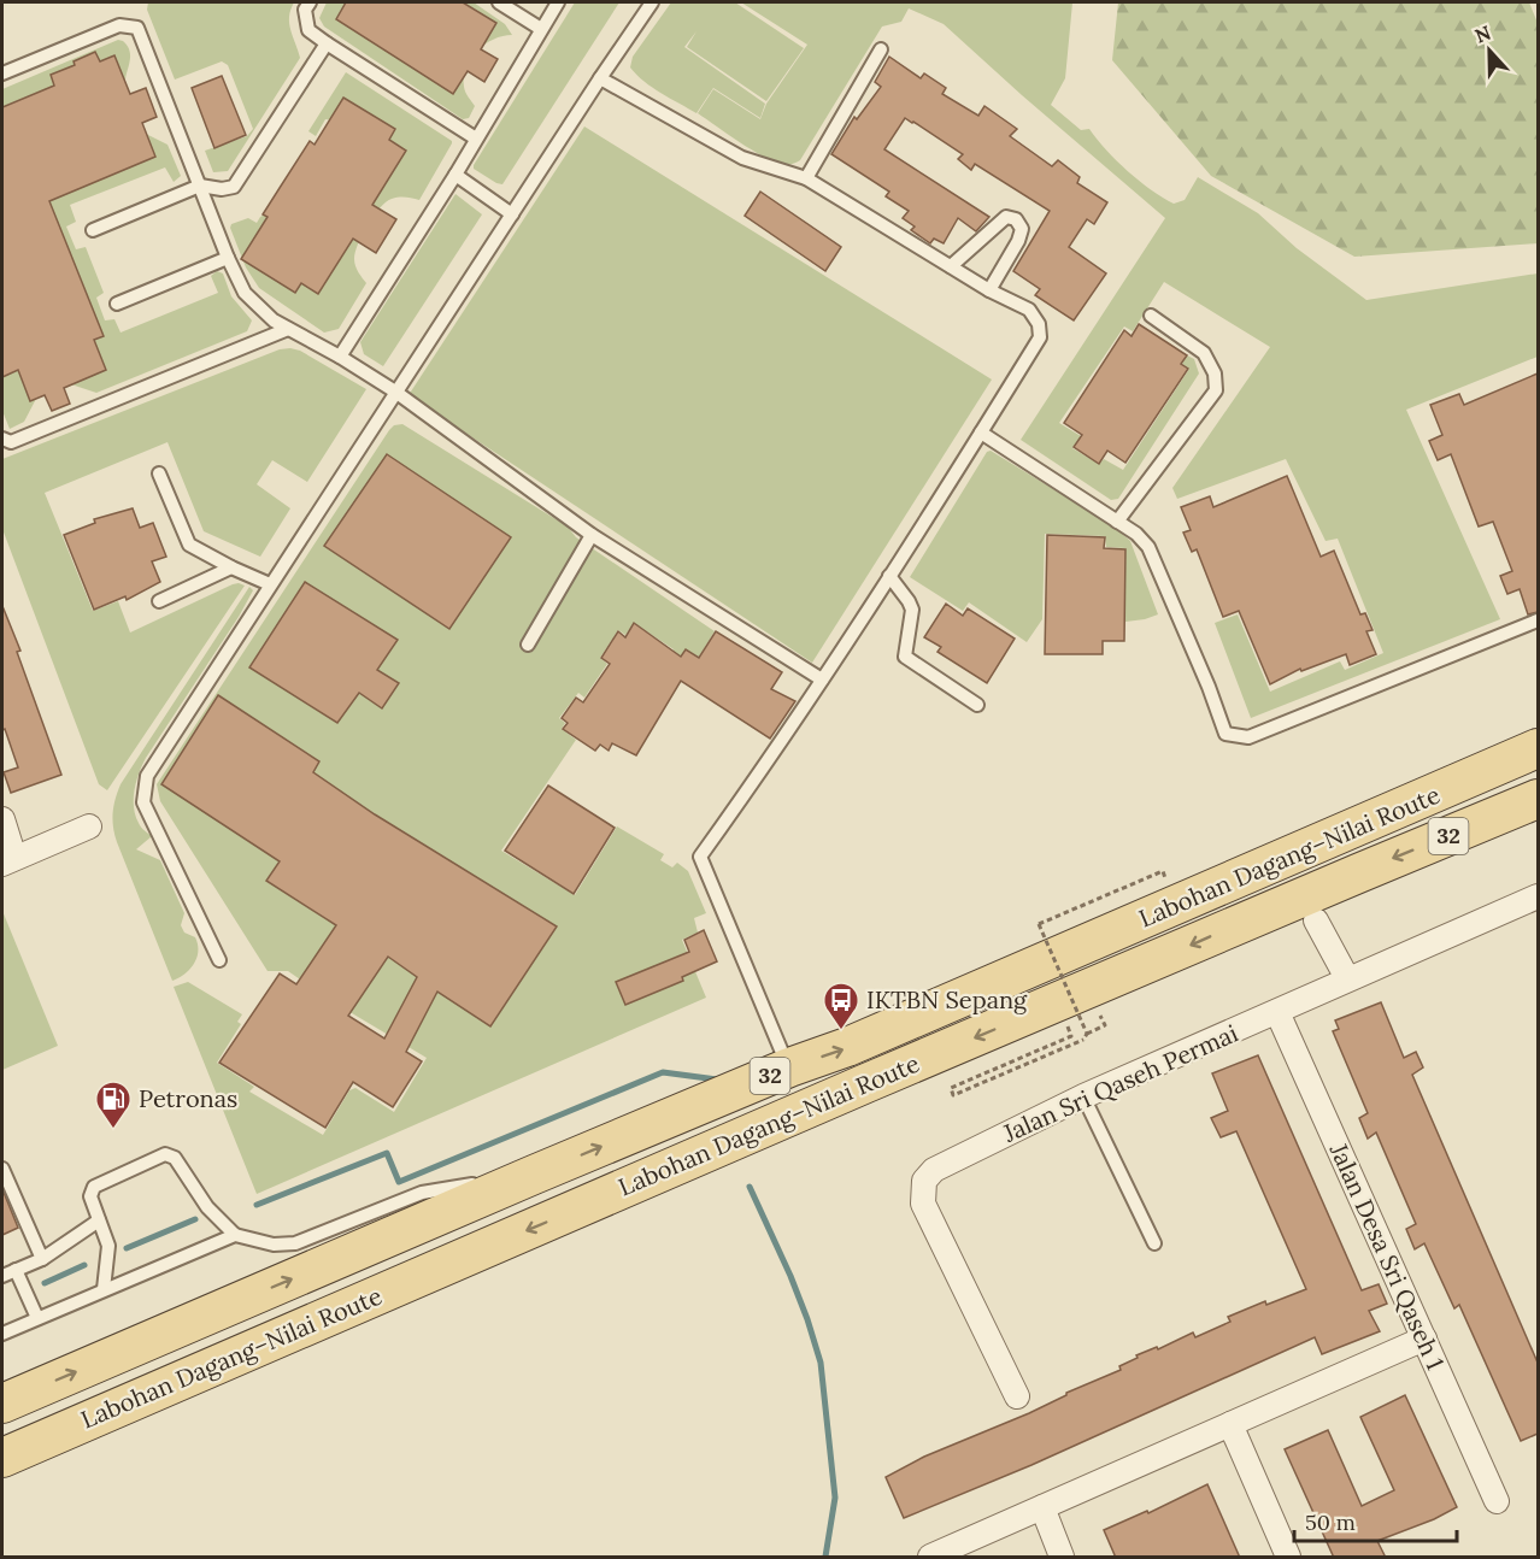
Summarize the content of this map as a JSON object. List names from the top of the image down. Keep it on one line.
{"streets":{"main road":["32","Labohan Dagang–Nilai Route"],"street":["Jalan Sri Qaseh Permai","Jalan Desa Sri Qaseh 1"]},"crossings":[["Jalan Sri Qaseh Permai","Jalan Desa Sri Qaseh 1"]],"places":{"bus stop":["IKTBN Sepang"],"fuel station":["Petronas"]},"scale_bar":"50 m","north":"top"}
